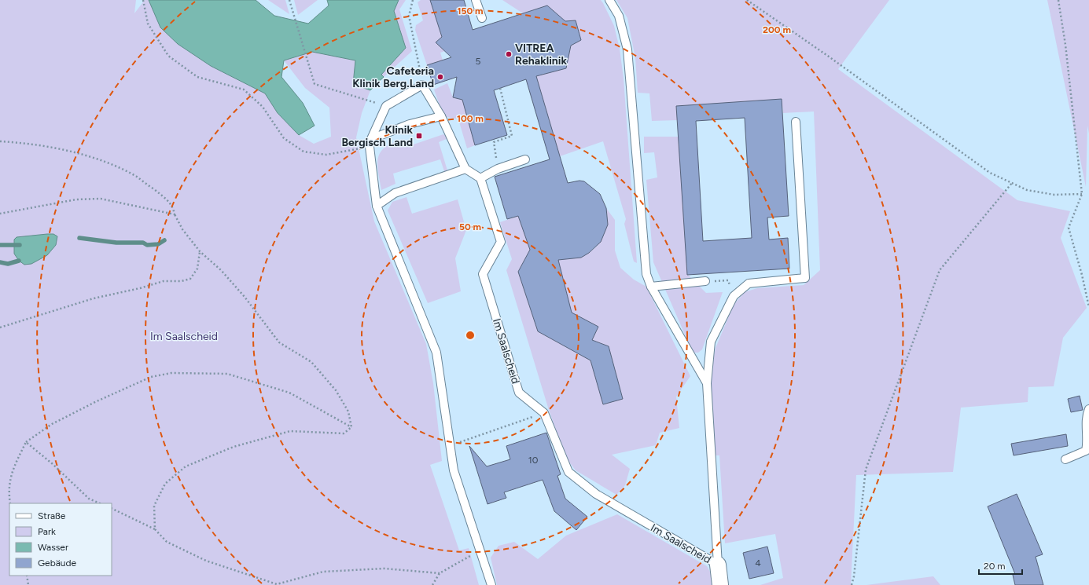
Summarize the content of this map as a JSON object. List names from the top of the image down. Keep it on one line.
{"streets":{"street":["Im Saalscheid"]},"parks":["Im Saalscheid"],"places":{"other":["VITREA Rehaklinik","Cafeteria Klinik Berg.Land"],"transit":["Klinik Bergisch Land"]},"house_numbers":["5","10","4"],"legend":["Straße","Park","Wasser","Gebäude"],"scale_bar":"20 m","rings":["150 m","200 m","100 m","50 m"]}
